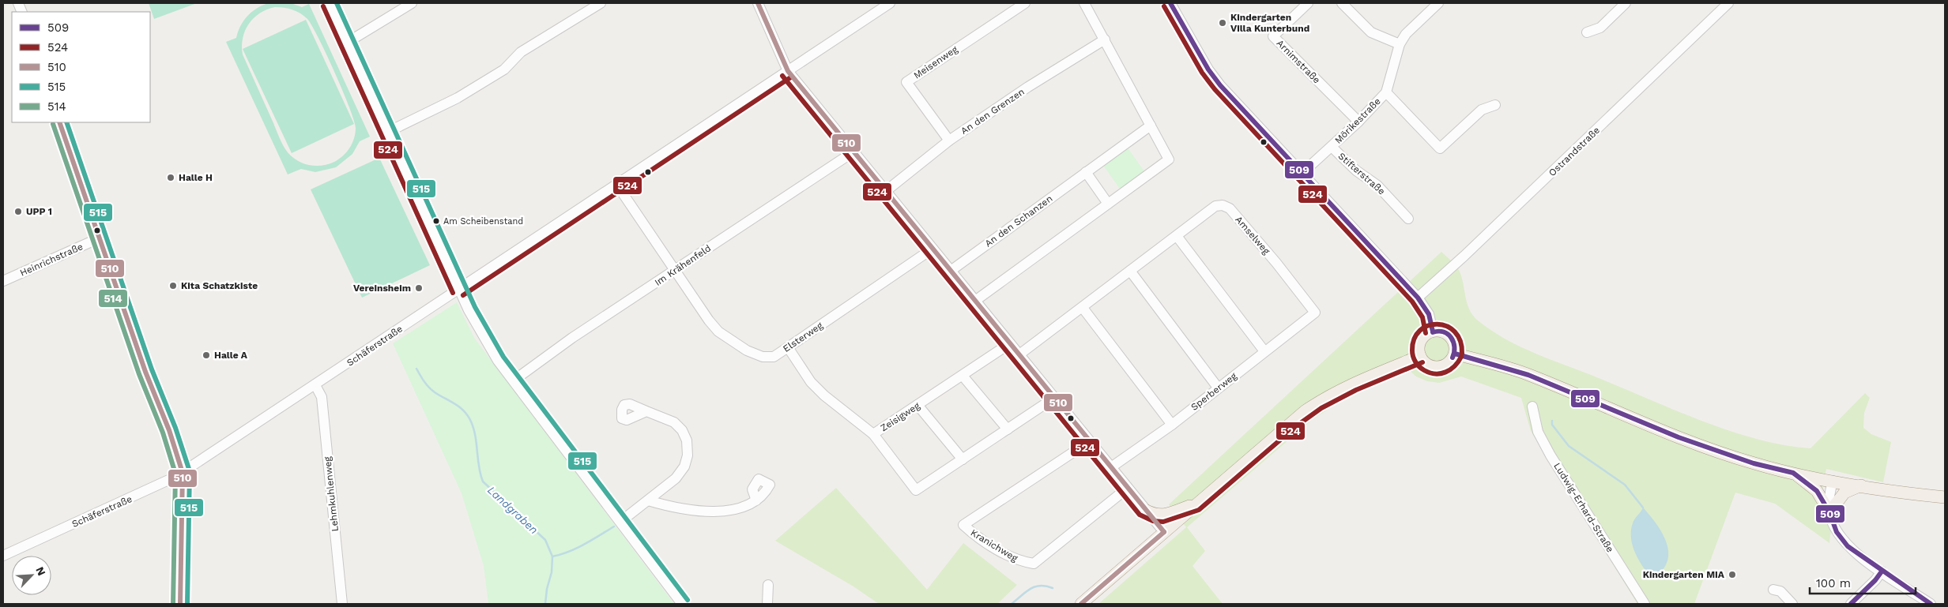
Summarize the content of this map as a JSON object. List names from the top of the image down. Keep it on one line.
{"streets":{"street":["Arnimstraße","Meisenweg","An den Grenzen","Mörikestraße","Ostrandstraße","Stifterstraße","An den Schanzen","Amselweg","Heinrichstraße","Im Krähenfeld","Elsterweg","Schäferstraße","Sperberweg","Zeisigweg","Lehmkuhlenweg","Ludwig-Erhard-Straße","Kranichweg"]},"crossings":[["Arnimstraße","Mörikestraße"],["Meisenweg","An den Grenzen"],["Mörikestraße","Stifterstraße"],["Amselweg","Sperberweg"],["Im Krähenfeld","Elsterweg"],["Elsterweg","Schäferstraße"],["Elsterweg","Zeisigweg"],["Schäferstraße","Lehmkuhlenweg"]],"water":["Landgraben"],"places":["Kindergarten Villa Kunterbund","Halle H","UPP 1","Am Scheibenstand","Kita Schatzkiste","Vereinsheim","Halle A","Kindergarten MIA"],"lines":["transit line 509","transit line 510","transit line 515","transit line 524","transit line 514"],"legend":["509","524","510","515","514"],"scale_bar":"100 m","north":"top right"}
